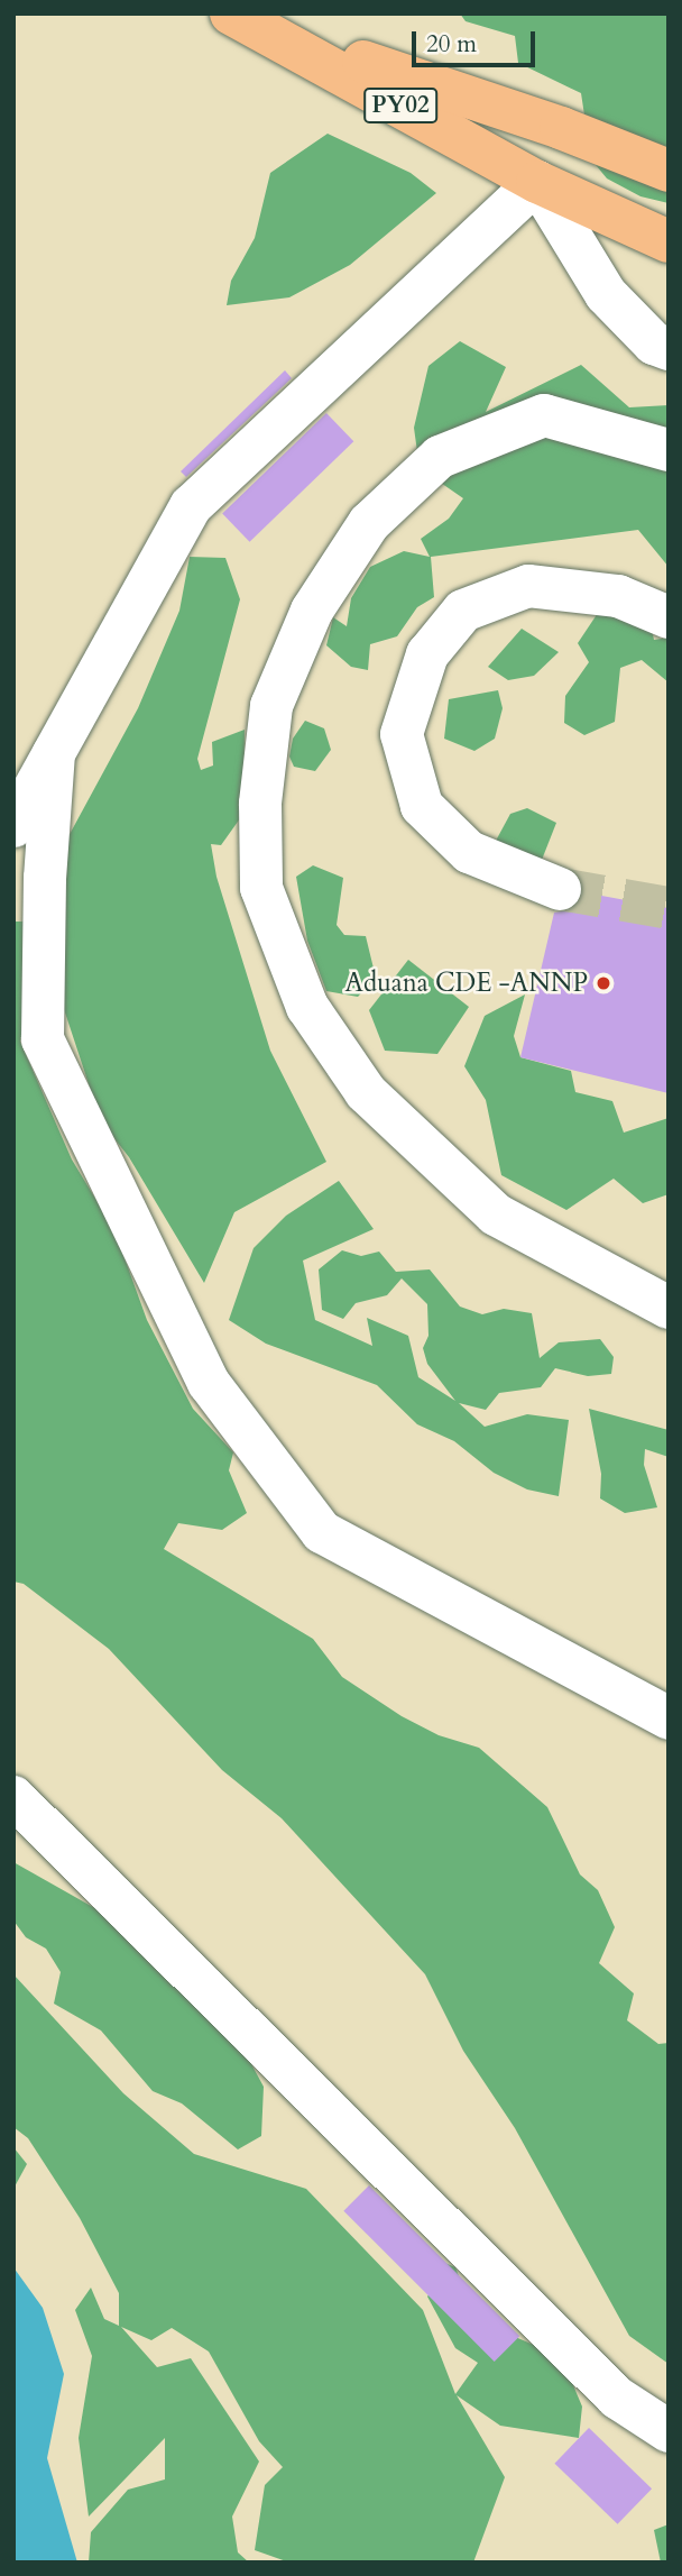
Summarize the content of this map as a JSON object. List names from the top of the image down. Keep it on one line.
{"streets":{"highway":["PY02"]},"places":["Aduana CDE -ANNP"],"scale_bar":"20 m"}
